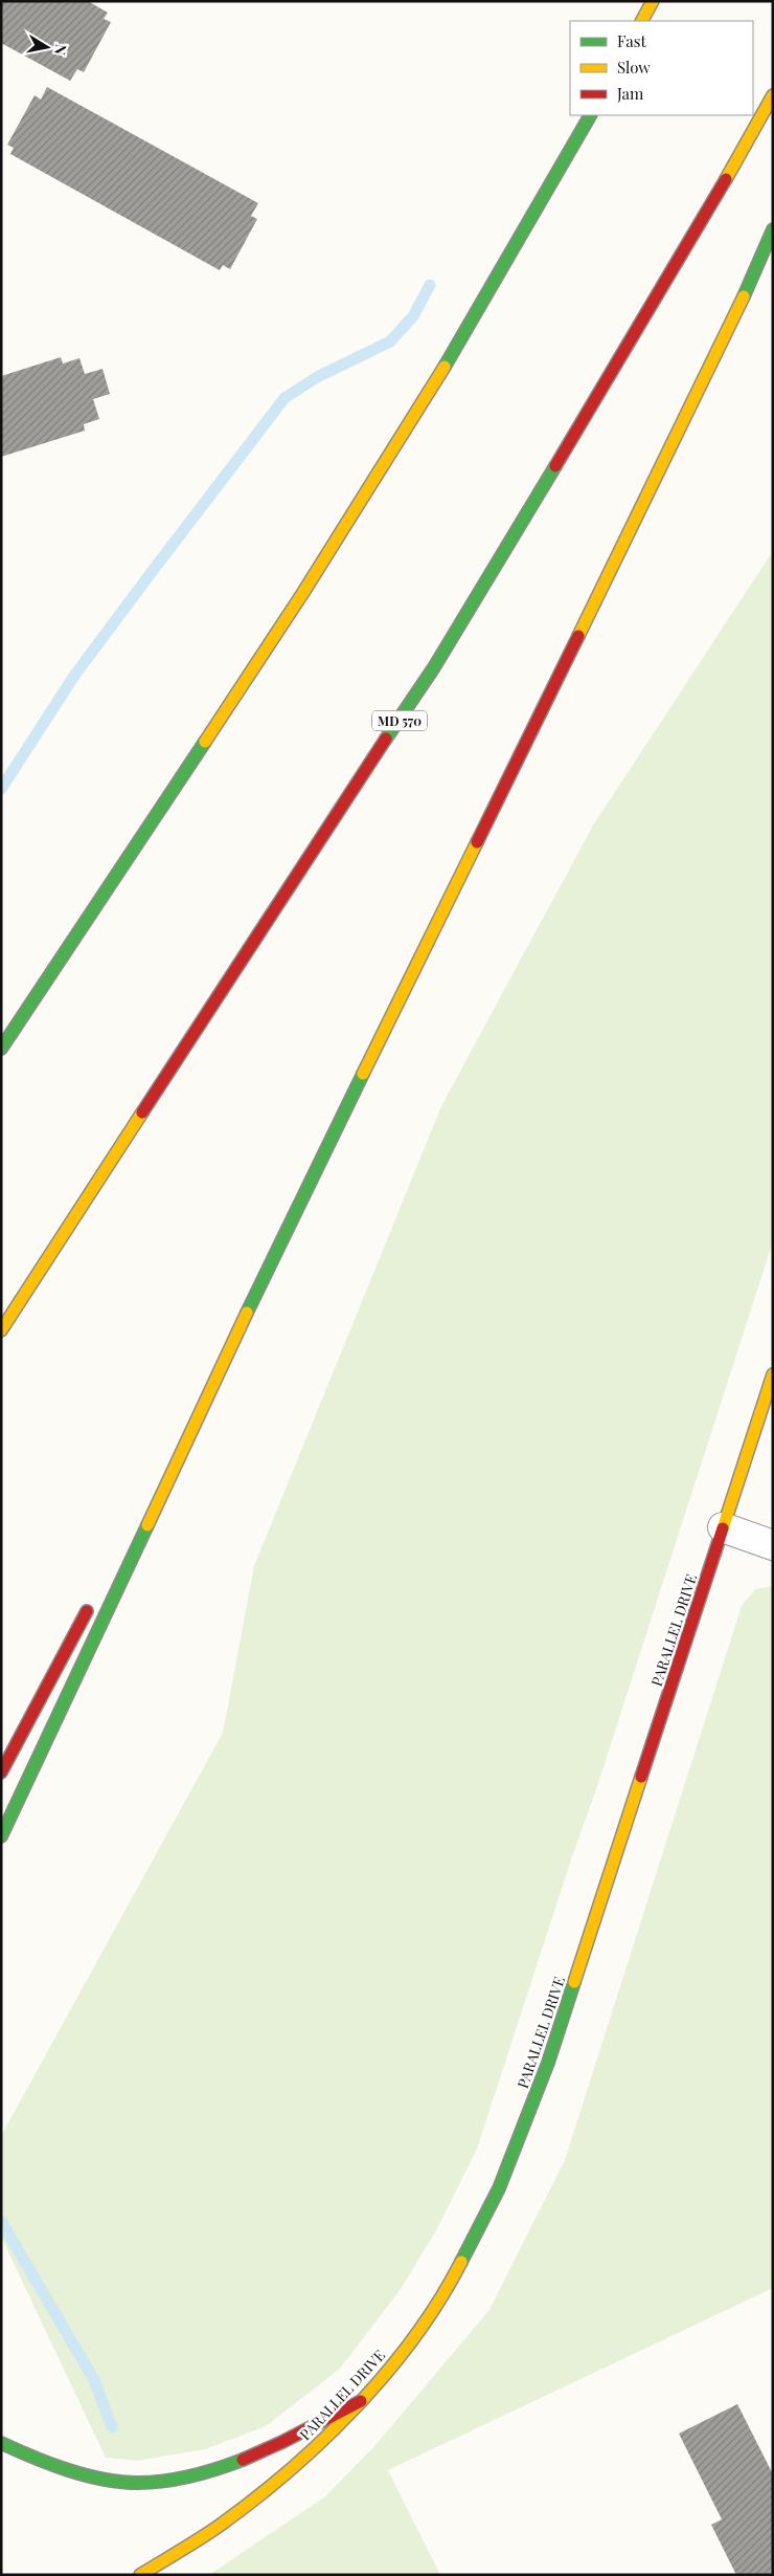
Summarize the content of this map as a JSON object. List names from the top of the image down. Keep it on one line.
{"streets":{"main road":["MD 570","PARALLEL DRIVE"]},"legend":["Fast","Slow","Jam"],"north":"right"}
